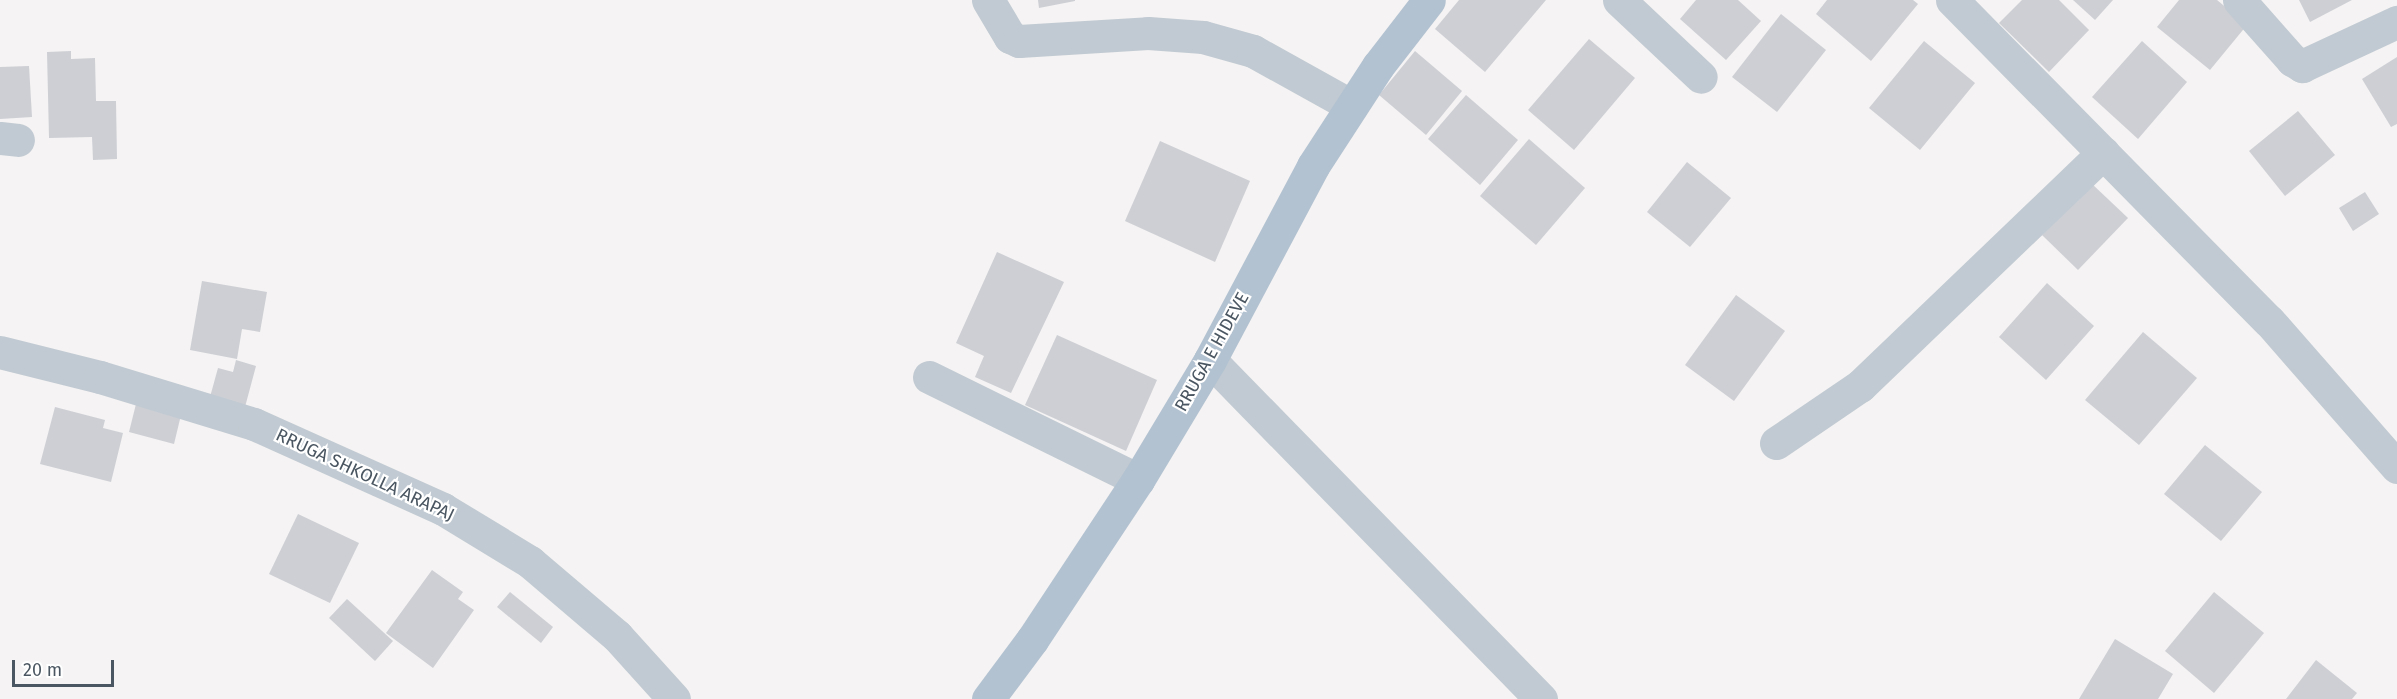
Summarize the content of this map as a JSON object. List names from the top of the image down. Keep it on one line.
{"streets":{"main road":["RRUGA E HIDEVE"],"street":["RRUGA SHKOLLA ARAPAJ"]},"scale_bar":"20 m"}
